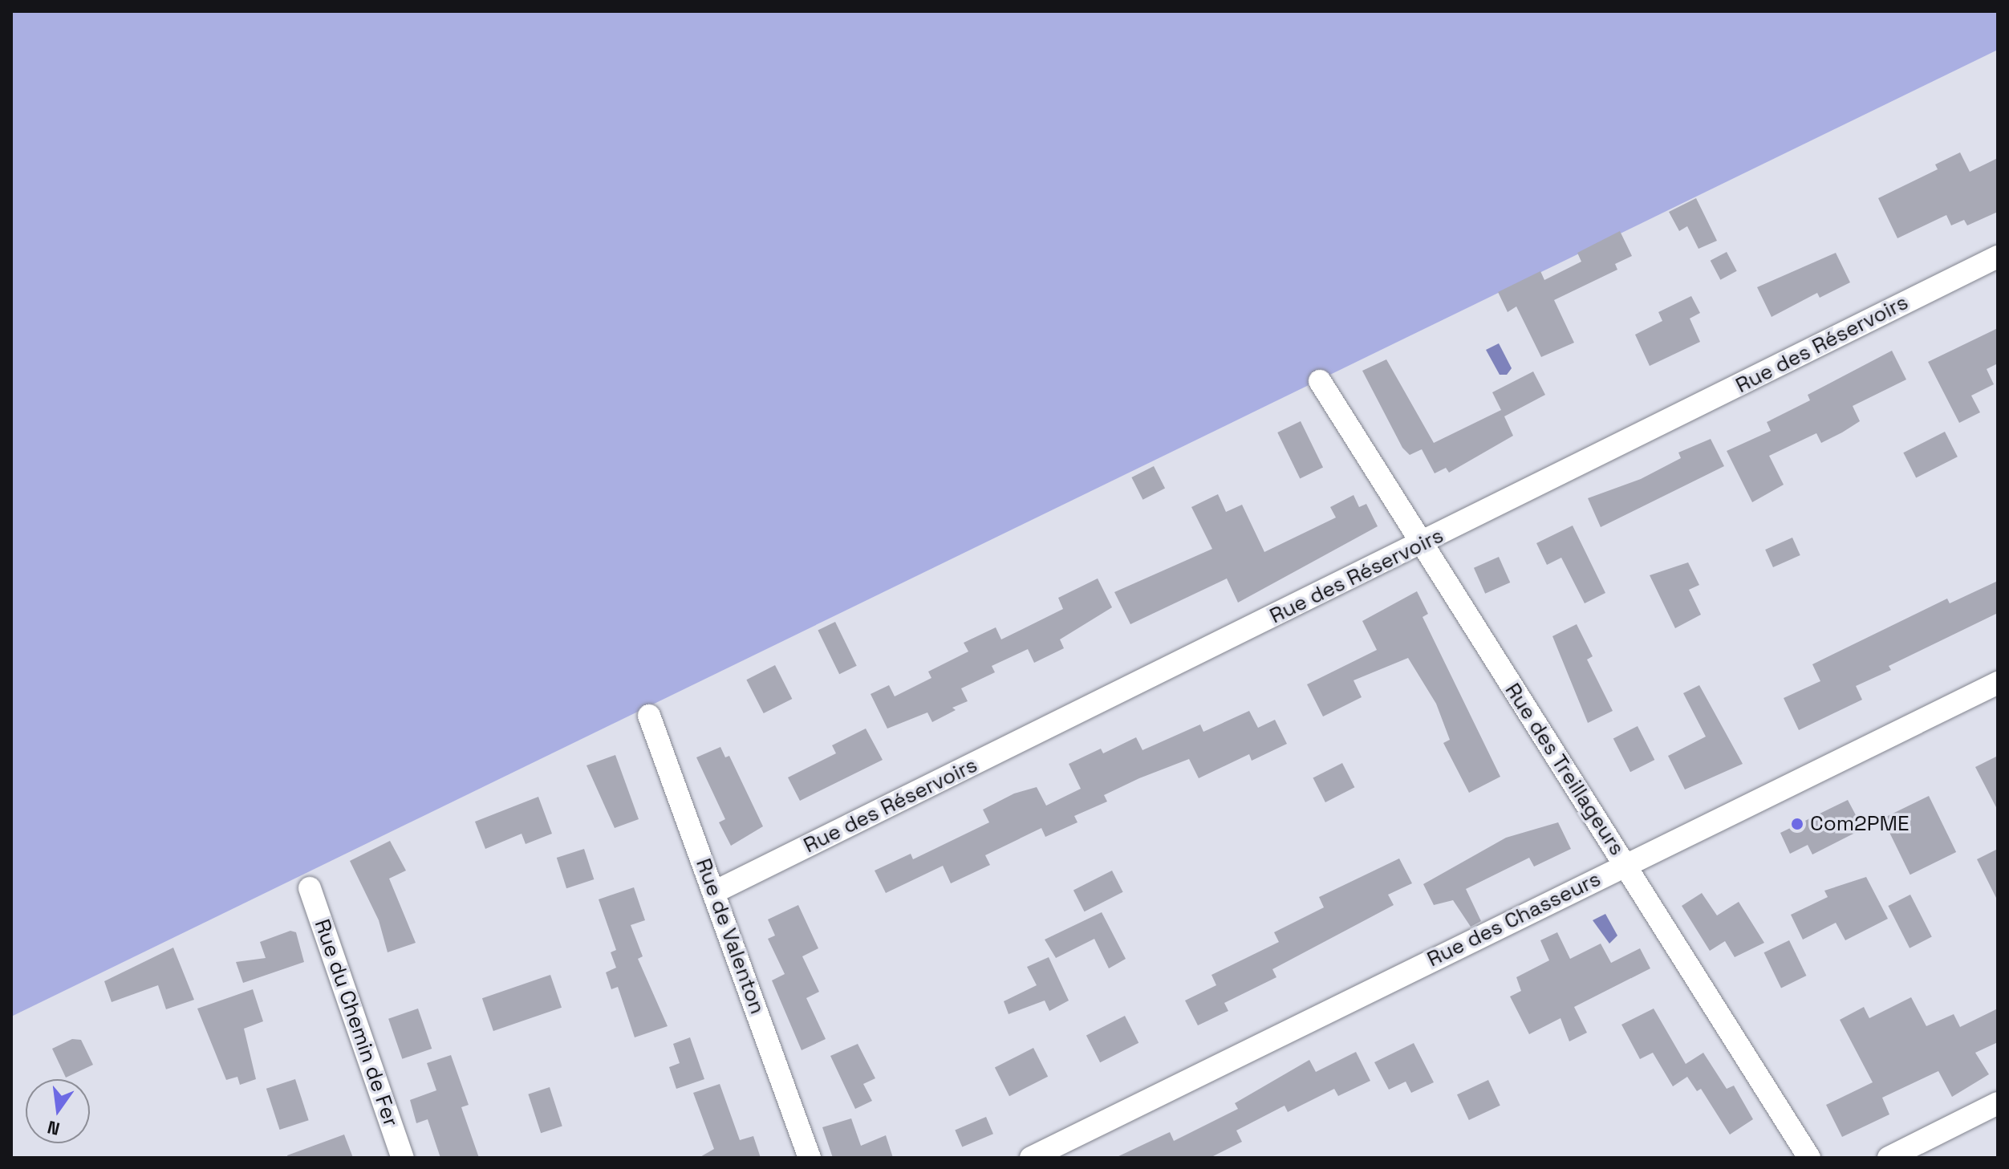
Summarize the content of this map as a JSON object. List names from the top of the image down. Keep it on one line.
{"streets":{"street":["Rue des Réservoirs","Rue des Treillageurs","Rue des Chasseurs","Rue de Valenton","Rue du Chemin de Fer"]},"crossings":[["Rue des Réservoirs","Rue des Treillageurs"],["Rue des Réservoirs","Rue de Valenton"],["Rue des Treillageurs","Rue des Chasseurs"]],"places":["Com2PME"],"north":"bottom"}
